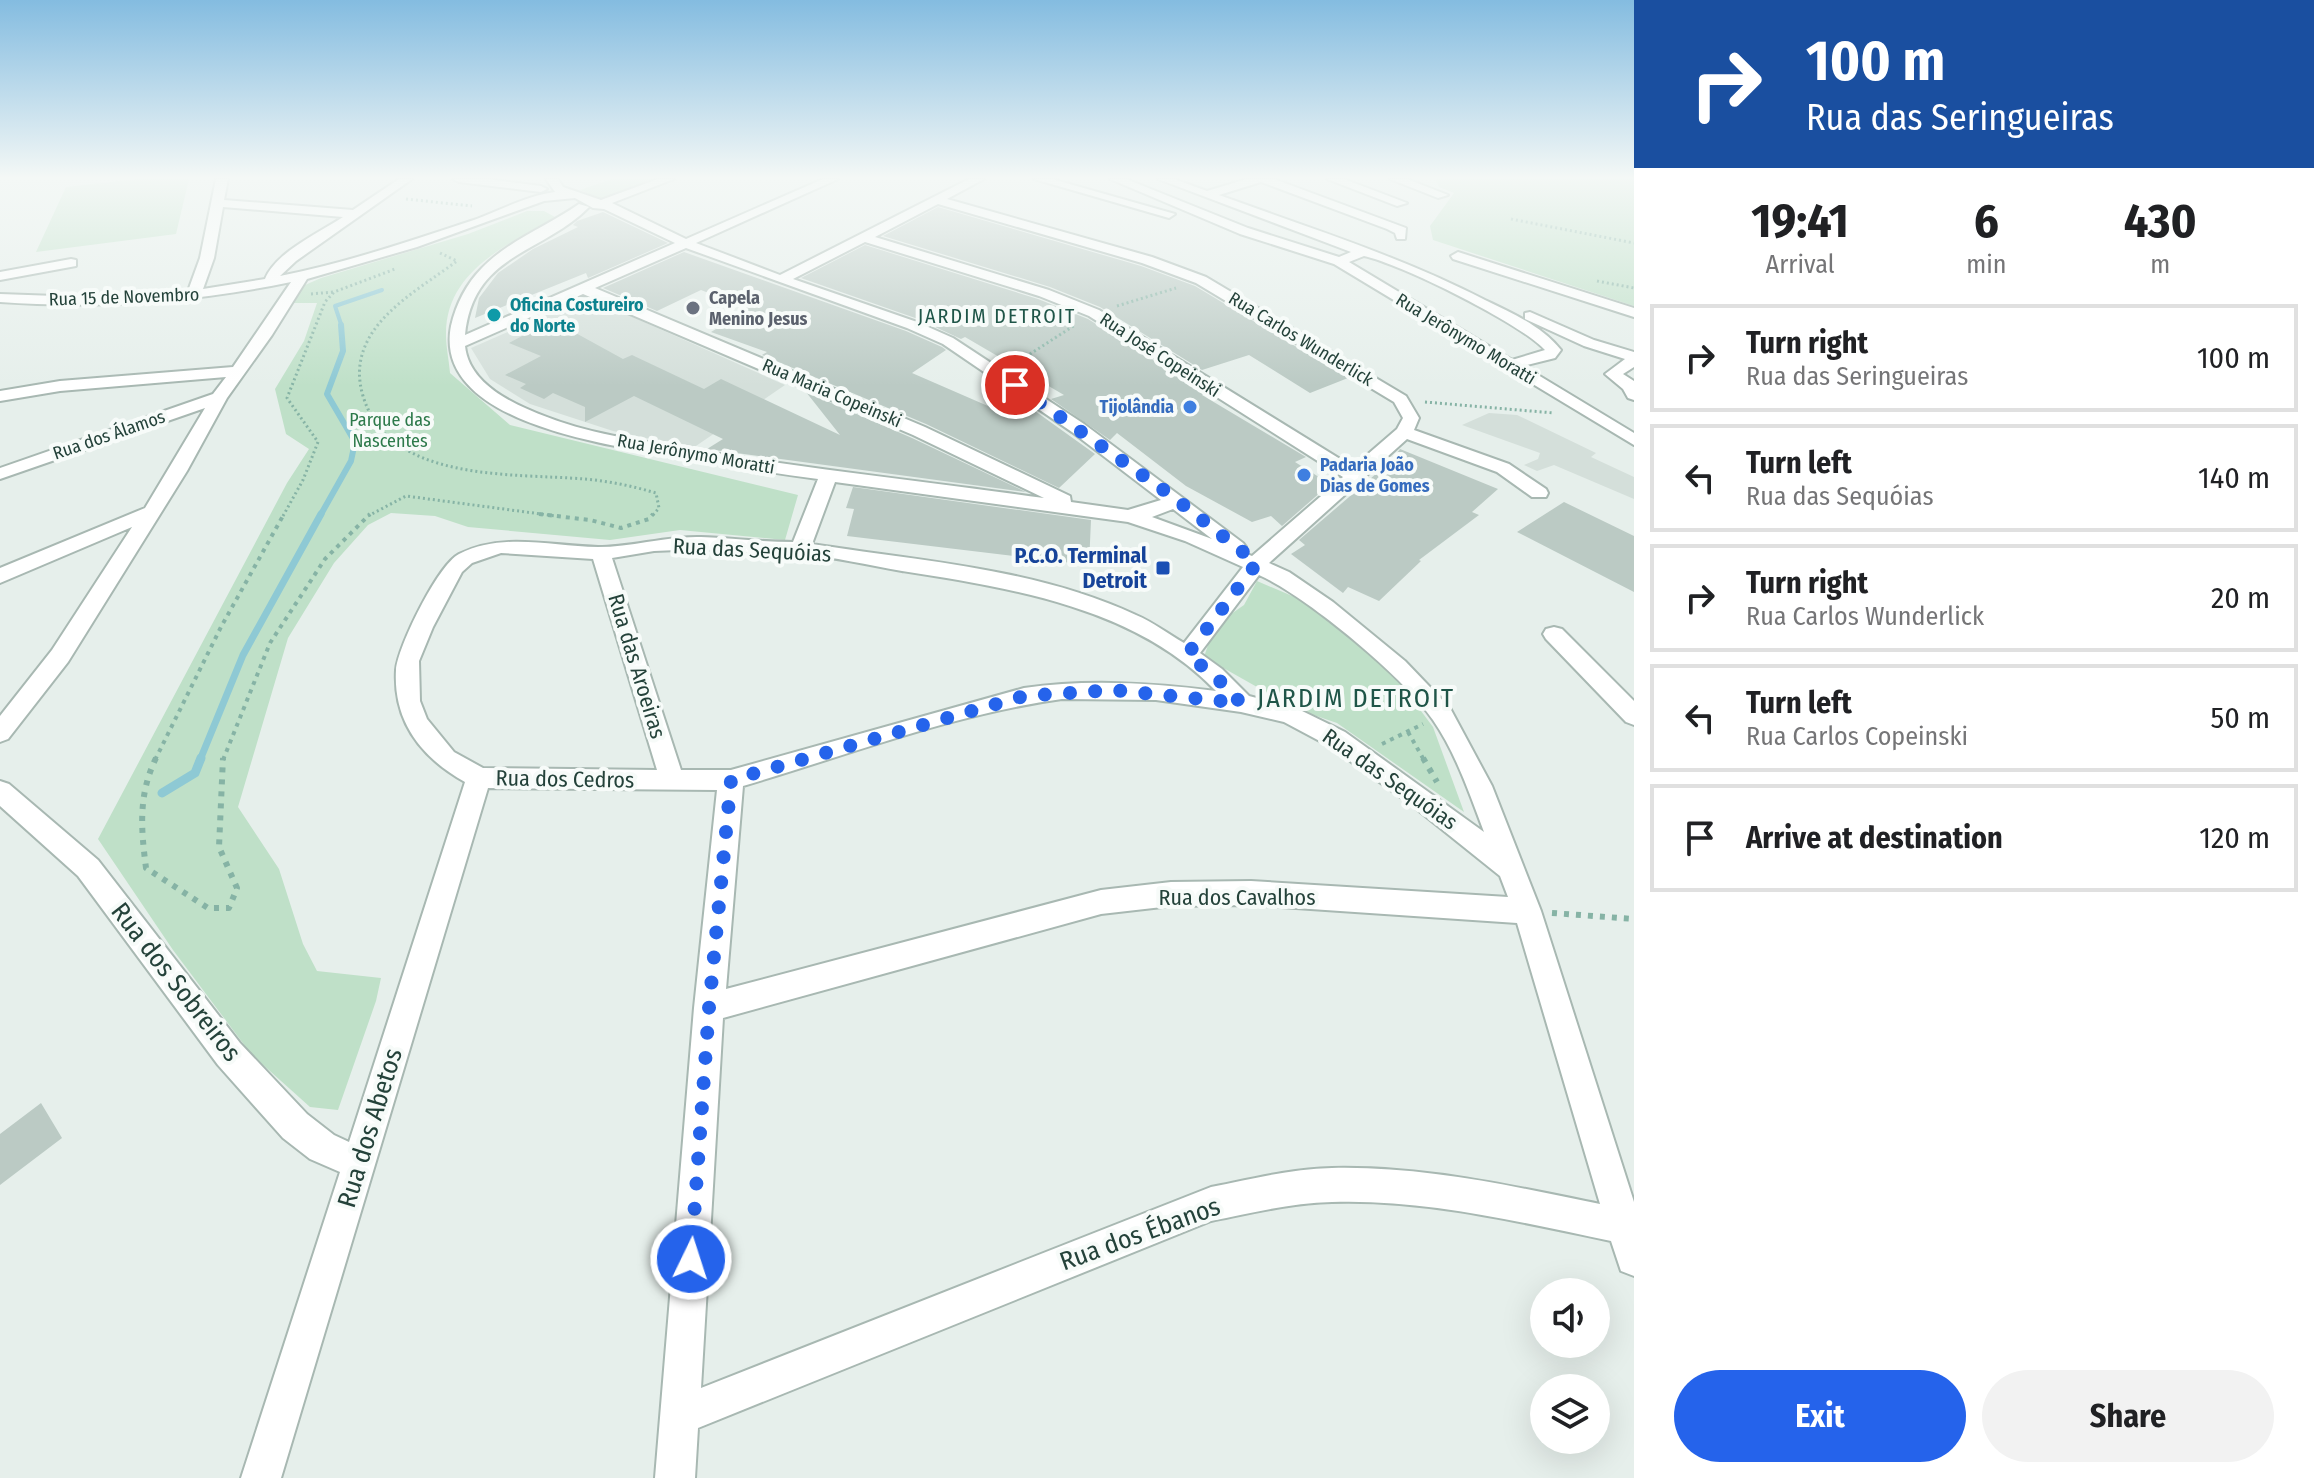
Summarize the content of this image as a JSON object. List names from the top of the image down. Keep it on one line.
{"streets":{"street":["Rua 15 de Novembro","Rua Carlos Wunderlick","Rua Jerônymo Moratti","Rua José Copeinski","Rua Maria Copeinski","Rua dos Álamos","Rua das Sequóias","Rua das Aroeiras","Rua dos Cedros","Rua dos Cavalhos","Rua dos Sobreiros","Rua dos Abetos","Rua dos Ébanos"]},"crossings":[["Rua Jerônymo Moratti","Rua Maria Copeinski"],["Rua das Sequóias","Rua das Aroeiras"],["Rua das Sequóias","Rua dos Cedros"],["Rua das Aroeiras","Rua dos Cedros"],["Rua dos Cedros","Rua dos Abetos"],["Rua dos Sobreiros","Rua dos Abetos"]],"districts":["JARDIM DETROIT","JARDIM DETROIT"],"parks":["Parque das Nascentes"],"places":{"other":["Capela Menino Jesus","Oficina Costureiro do Norte","Tijolândia","Padaria João Dias de Gomes"],"transit":["P.C.O. Terminal Detroit"]},"page":{"turn":["100 m","Rua das Seringueiras"],"eta":["19:41","Arrival","6","min","430","m"],"list":[{"name":"Turn right","note":"Rua das Seringueiras","value":"100 m"},{"name":"Turn left","note":"Rua das Sequóias","value":"140 m"},{"name":"Turn right","note":"Rua Carlos Wunderlick","value":"20 m"},{"name":"Turn left","note":"Rua Carlos Copeinski","value":"50 m"},{"name":"Arrive at destination","value":"120 m"}],"buttons":["Exit","Share"]}}
